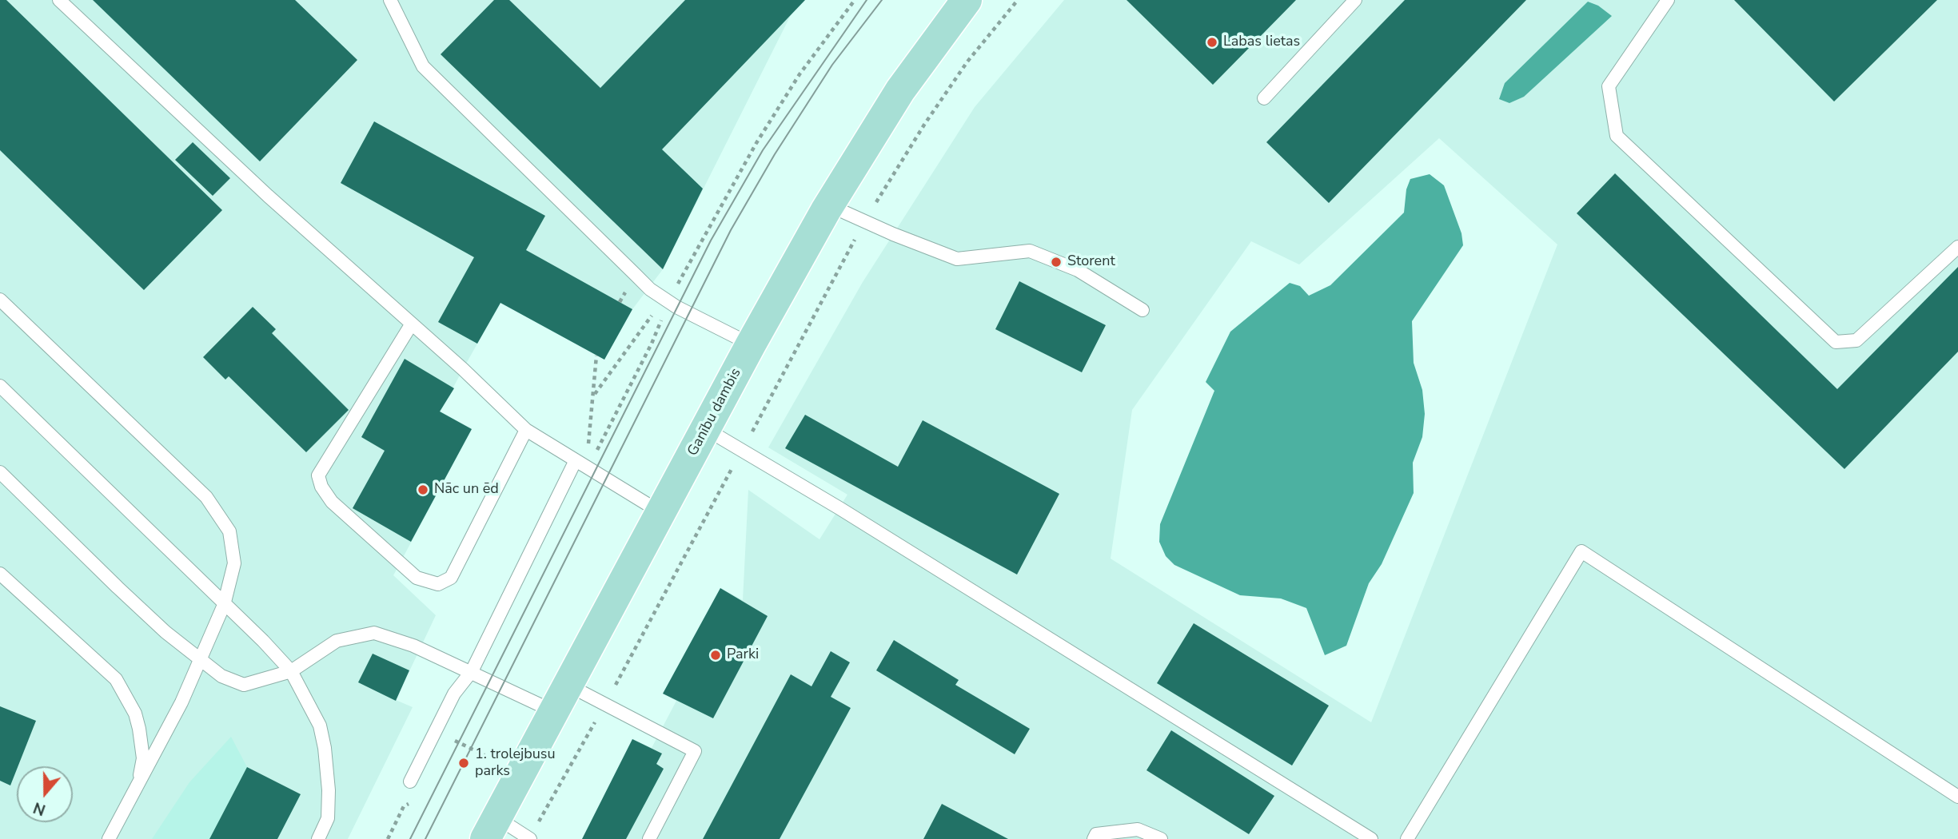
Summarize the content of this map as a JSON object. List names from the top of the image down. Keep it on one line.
{"streets":{"main road":["Ganību dambis"]},"places":["Labas lietas","Storent","Nāc un ēd","Parki","1. trolejbusu parks"],"north":"bottom"}
